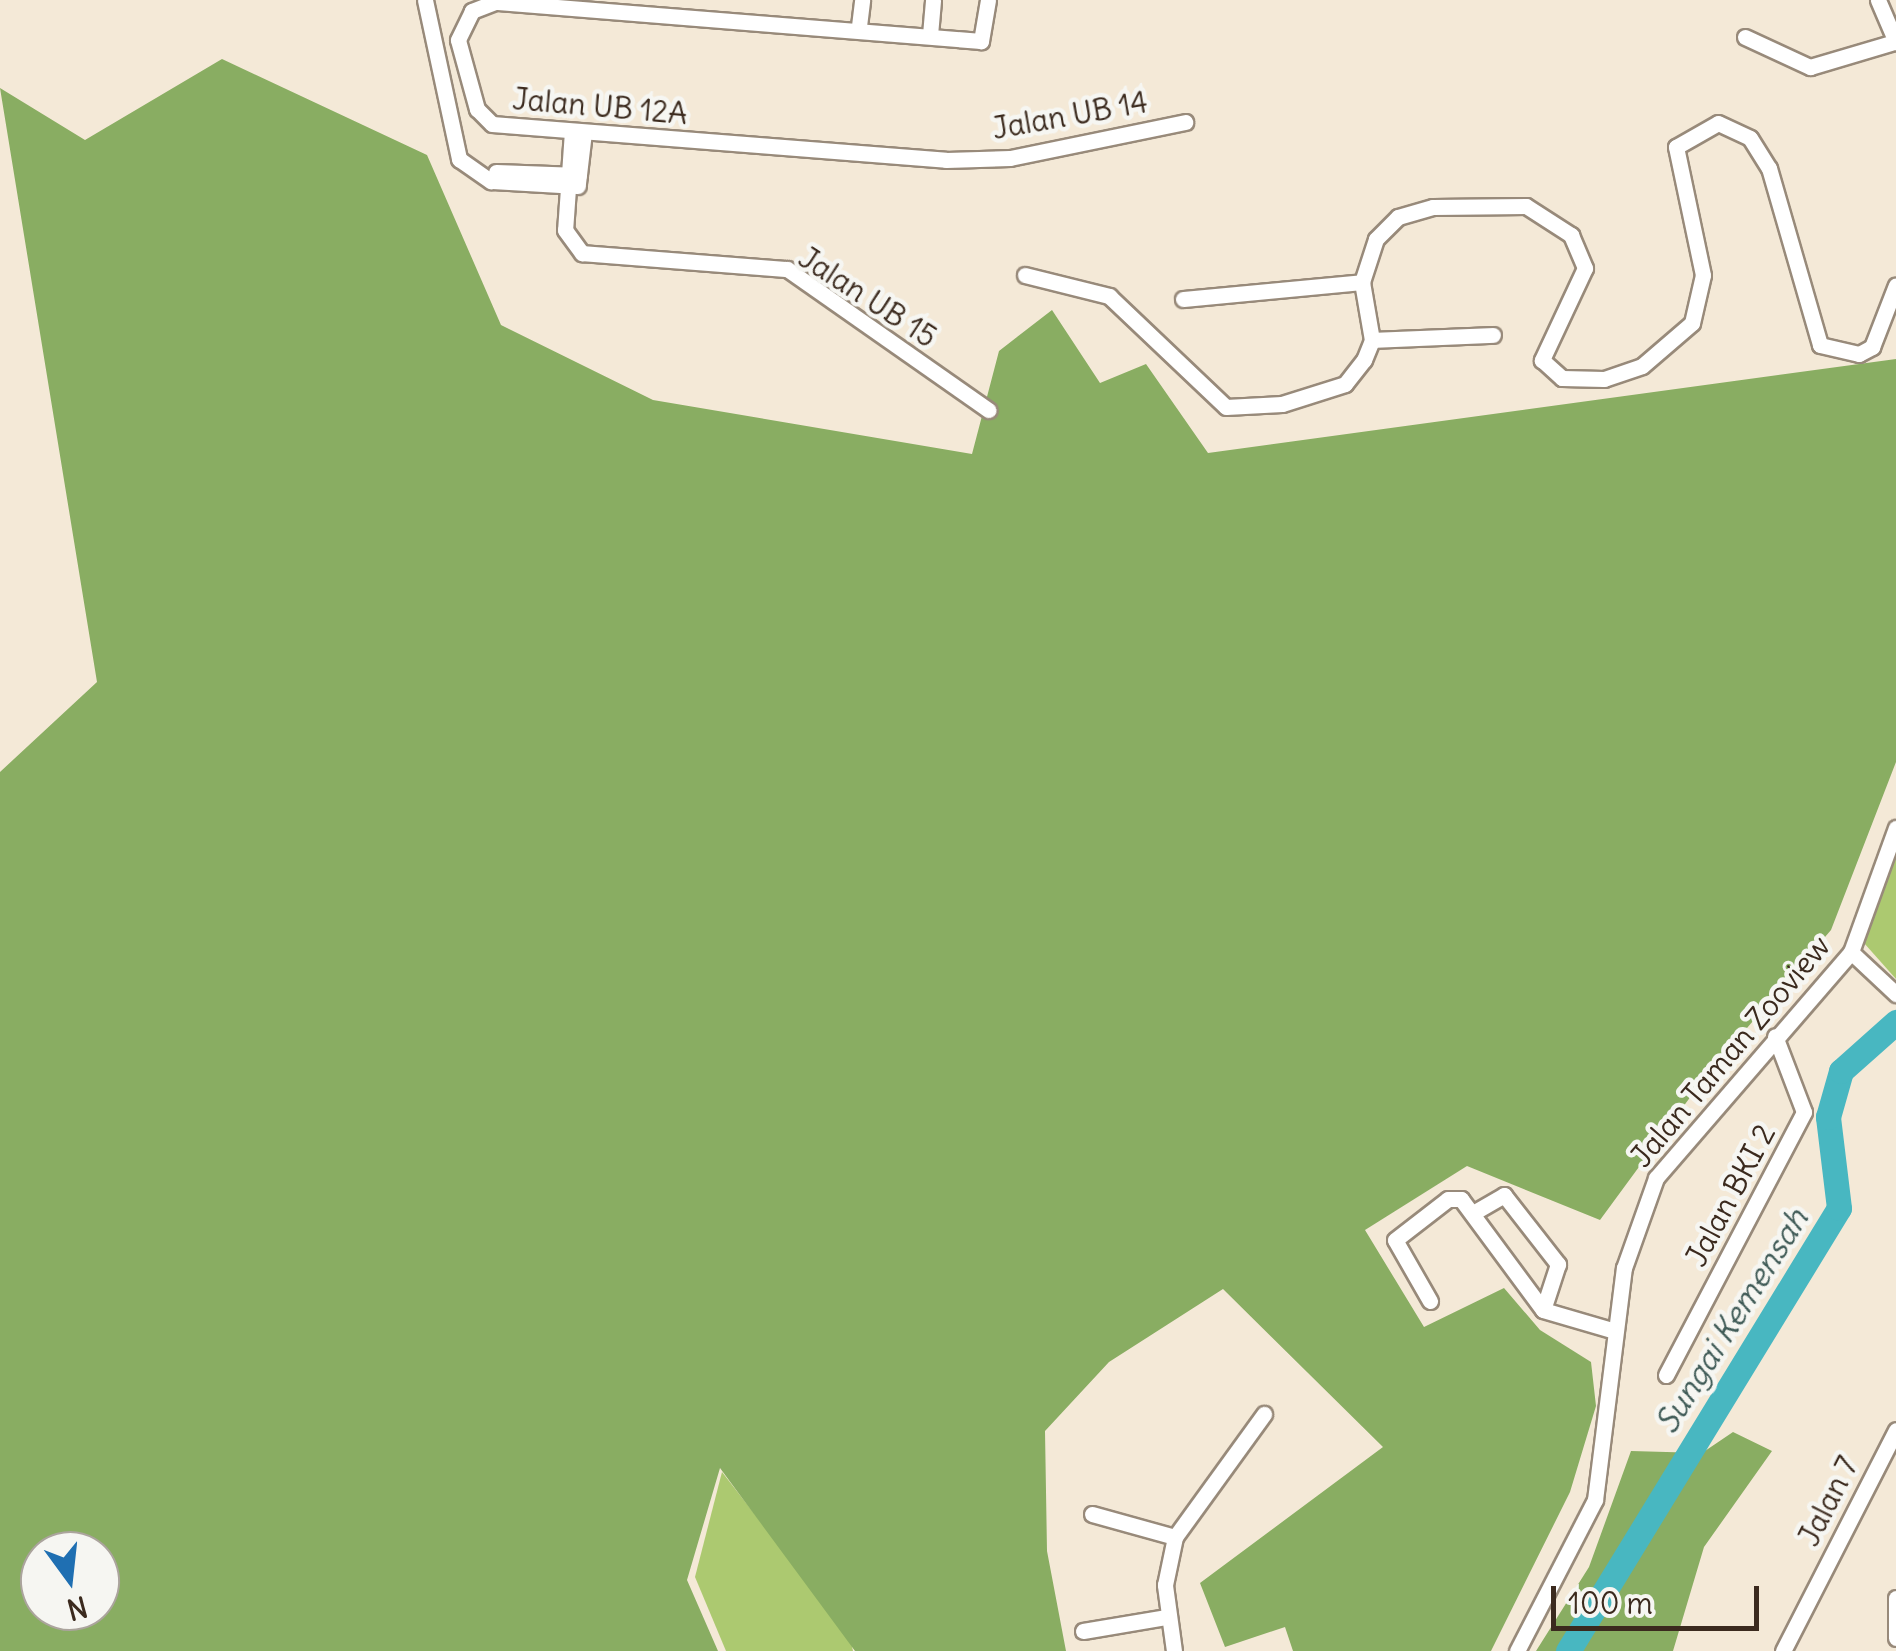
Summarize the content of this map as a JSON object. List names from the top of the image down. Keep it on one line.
{"streets":{"street":["Jalan UB 12A","Jalan UB 14","Jalan UB 15","Jalan Taman Zooview","Jalan BKI 2","Jalan 7"]},"crossings":[["Jalan UB 12A","Jalan UB 14"],["Jalan UB 12A","Jalan UB 15"],["Jalan Taman Zooview","Jalan BKI 2"]],"water":["Sungai Kemensah"],"scale_bar":"100 m","north":"bottom"}
